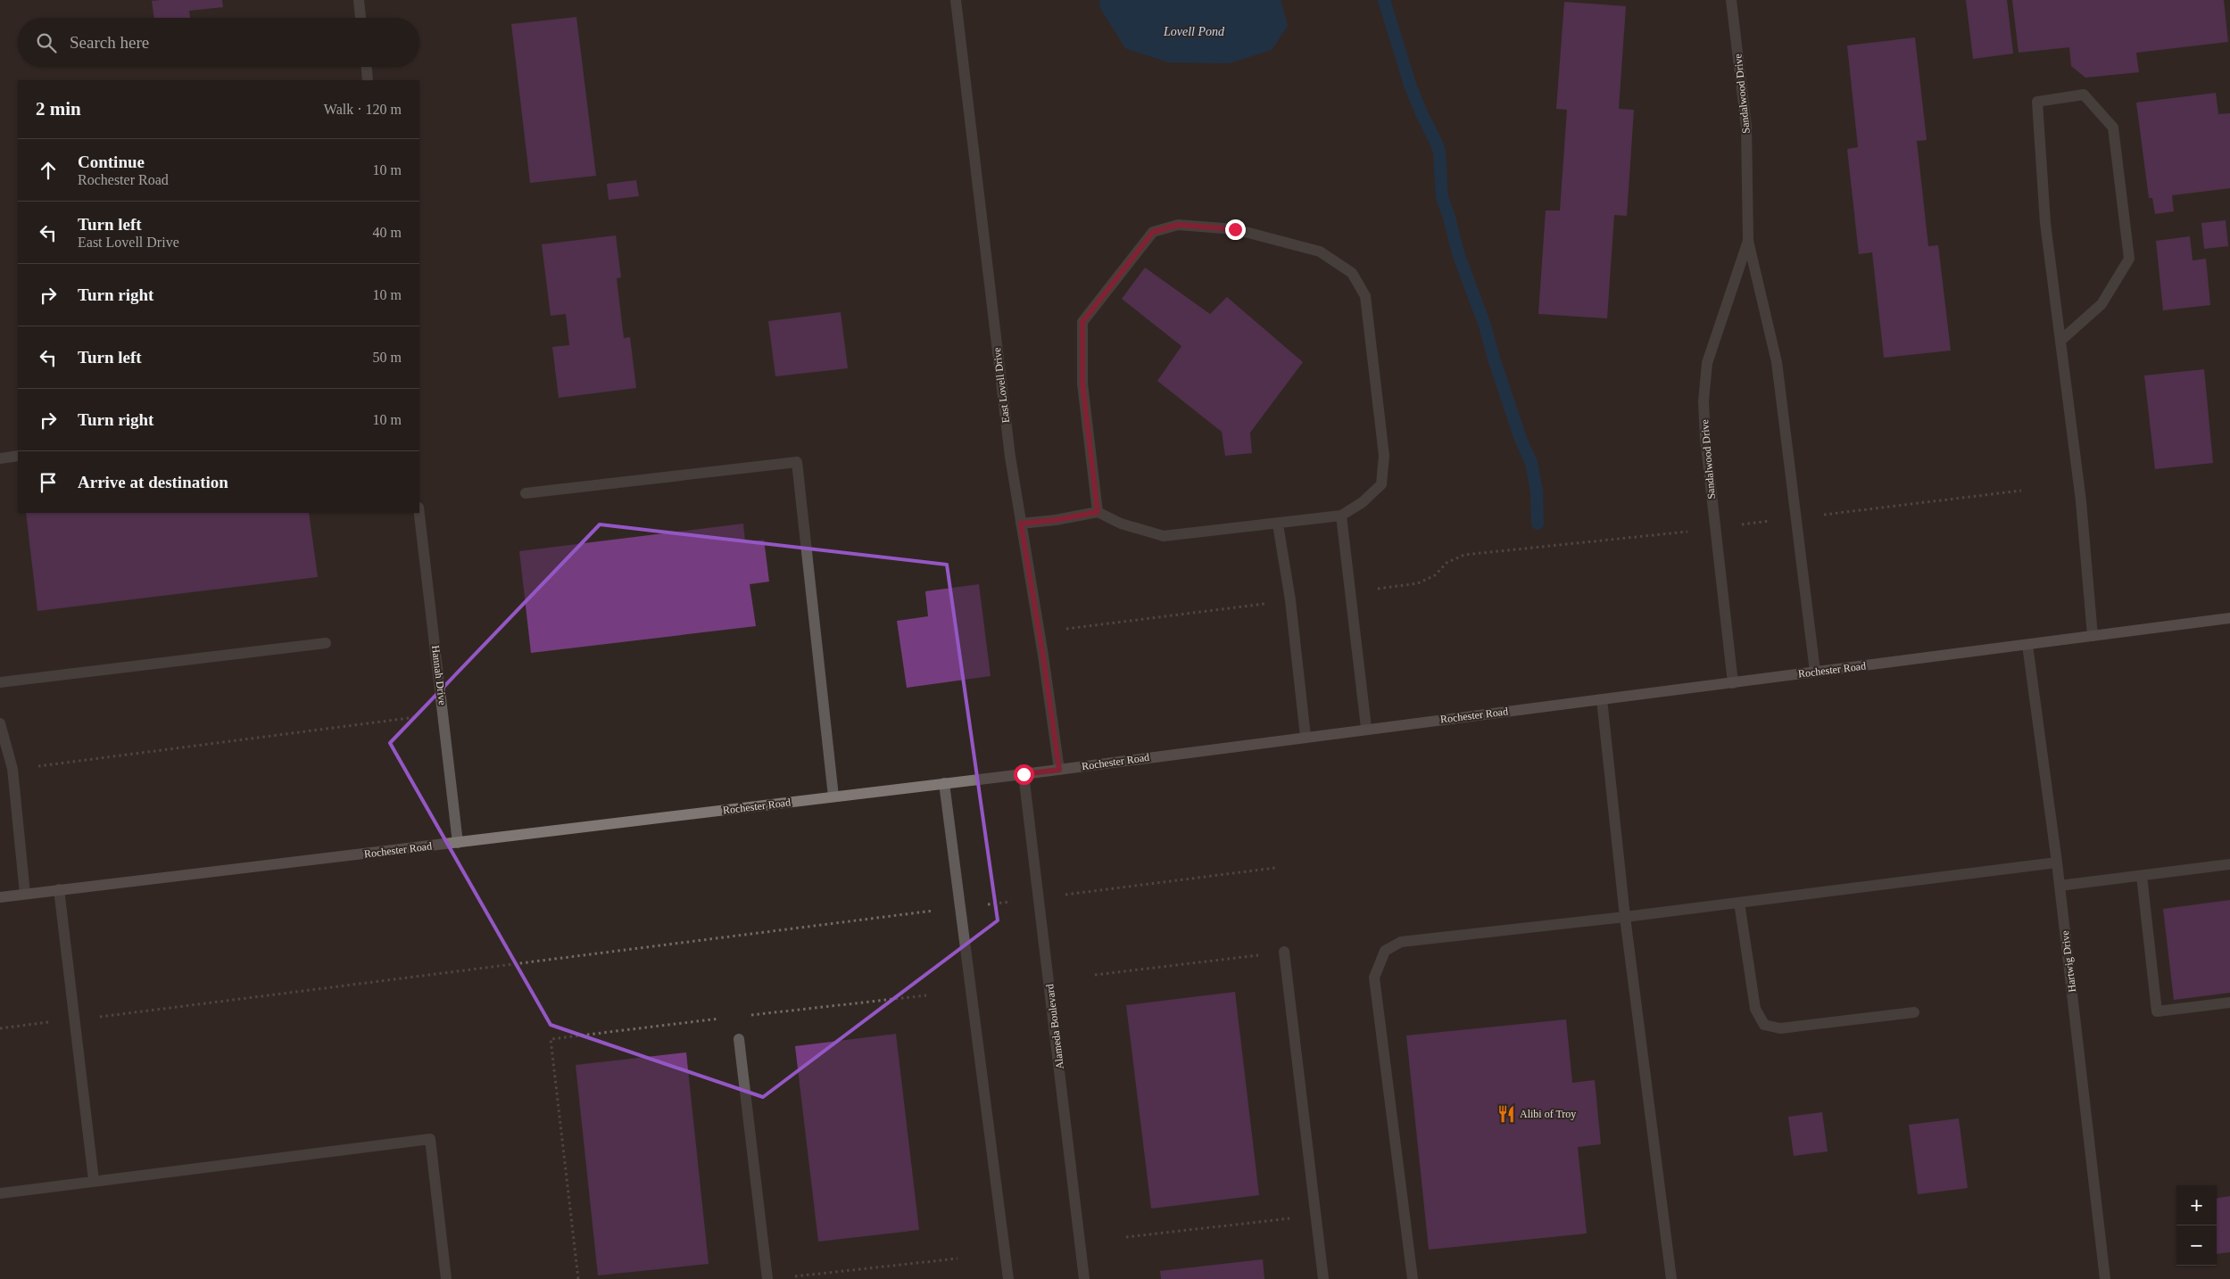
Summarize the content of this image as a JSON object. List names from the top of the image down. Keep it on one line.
{"streets":{"main road":["Rochester Road"],"street":["Sandalwood Drive","East Lovell Drive","Hannah Drive","Hartwig Drive","Alameda Boulevard"]},"crossings":[["Sandalwood Drive","Rochester Road"],["East Lovell Drive","Rochester Road"],["Rochester Road","Hannah Drive"],["Rochester Road","Hartwig Drive"],["Rochester Road","Alameda Boulevard"]],"water":["Lovell Pond"],"places":{"restaurant":["Alibi of Troy"]},"page":{"search":"Search here","heading":["2 min","Walk · 120 m"],"list":[["Continue","Rochester Road","10 m"],["Turn left","East Lovell Drive","40 m"],["Turn right","10 m"],["Turn left","50 m"],["Turn right","10 m"],"Arrive at destination"],"map_buttons":["+","−"]}}
